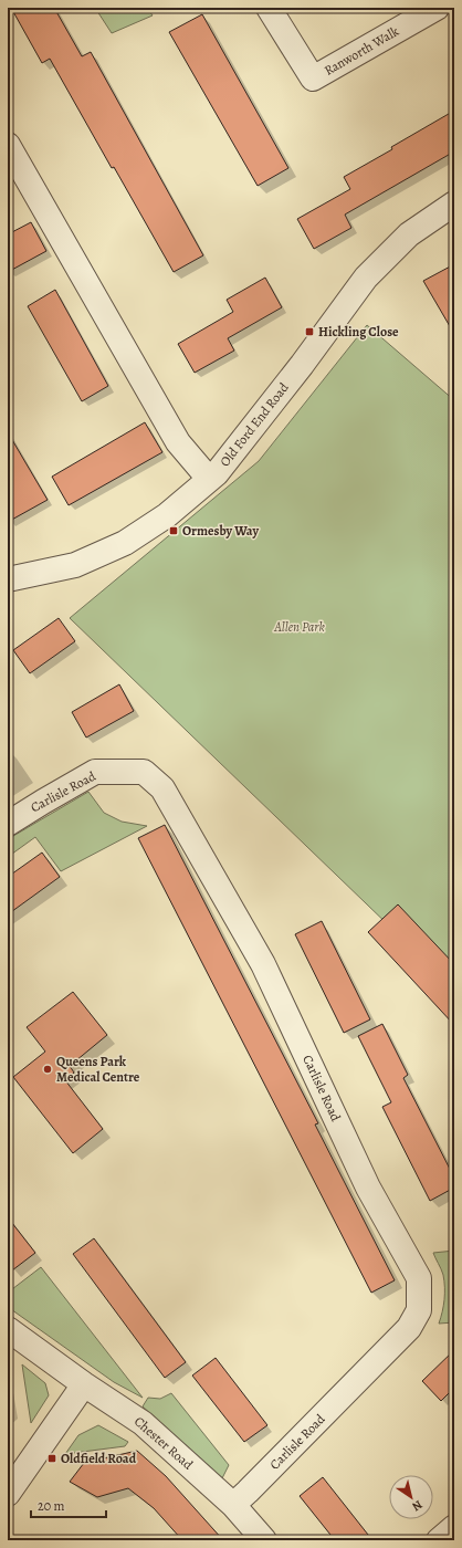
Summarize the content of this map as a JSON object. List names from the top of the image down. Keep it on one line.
{"streets":{"street":["Ranworth Walk","Old Ford End Road","Carlisle Road","Chester Road"]},"crossings":[["Carlisle Road","Chester Road"]],"parks":["Allen Park"],"places":{"transit":["Hickling Close","Ormesby Way","Oldfield Road"],"other":["Queens Park Medical Centre"]},"scale_bar":"20 m","north":"bottom right"}
